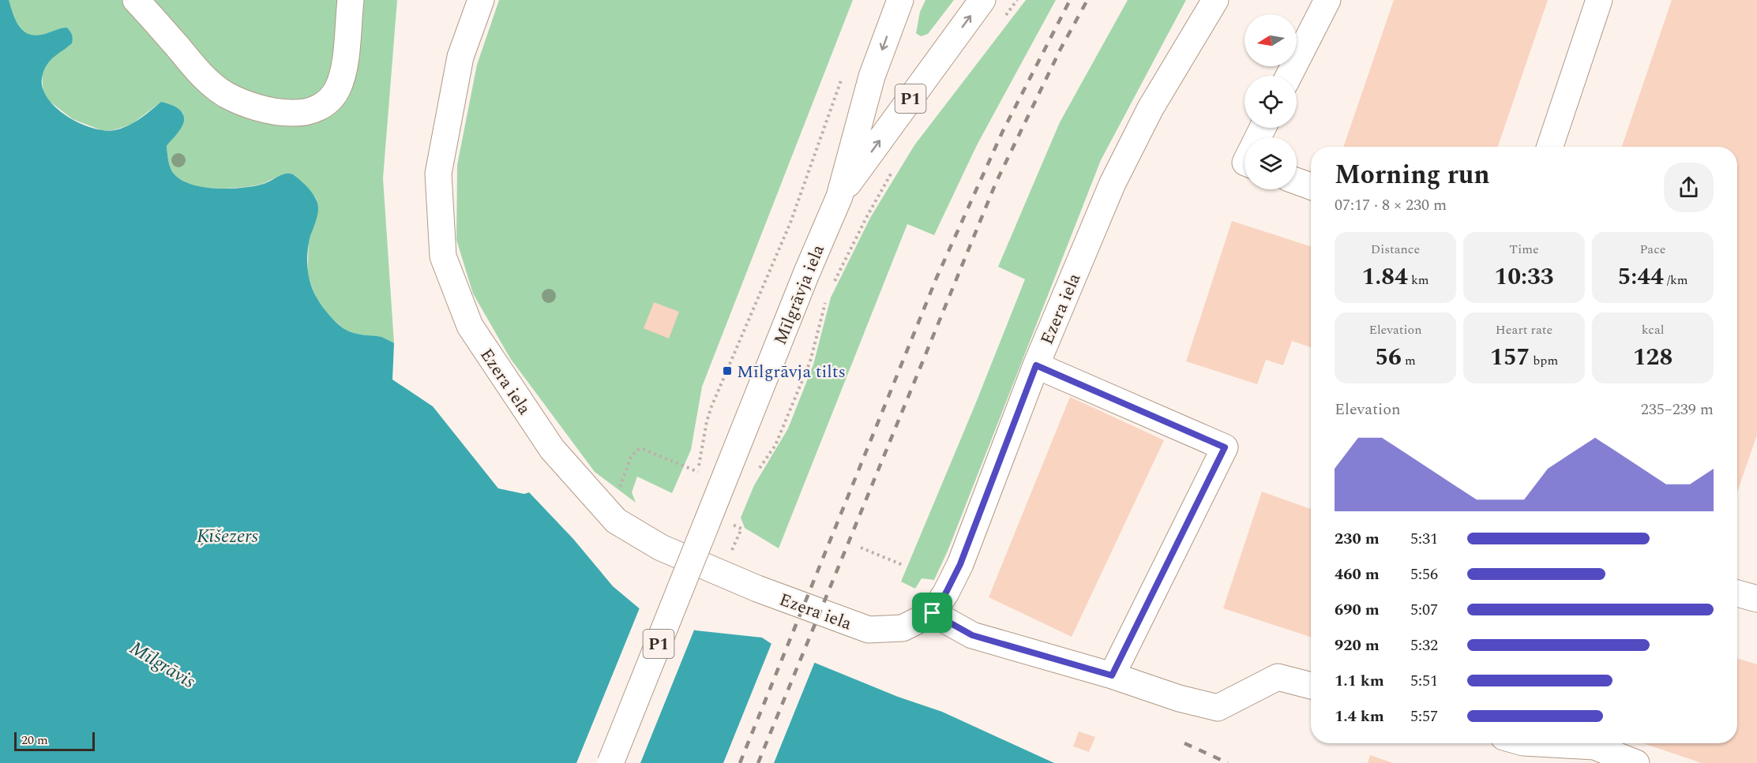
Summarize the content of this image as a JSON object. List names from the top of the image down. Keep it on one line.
{"streets":{"street":["P1","Mīlgrāvja iela","Ezera iela"]},"water":["Ķīšezers","Mīlgrāvis"],"places":{"transit":["Mīlgrāvja tilts"]},"scale_bar":"20 m","north":"left","page":{"heading":["Morning run","07:17 · 8 × 230 m"],"stats":[["Distance","1.84 km"],["Time","10:33"],["Pace","5:44 /km"],["Elevation","56 m"],["Heart rate","157 bpm"],["kcal","128"]],"chart":["Elevation","235–239 m"],"list":[{"name":"230 m","note":"5:31"},{"name":"460 m","note":"5:56"},{"name":"690 m","note":"5:07"},{"name":"920 m","note":"5:32"},{"name":"1.1 km","note":"5:51"},{"name":"1.4 km","note":"5:57"}],"scale":"20 m"}}
